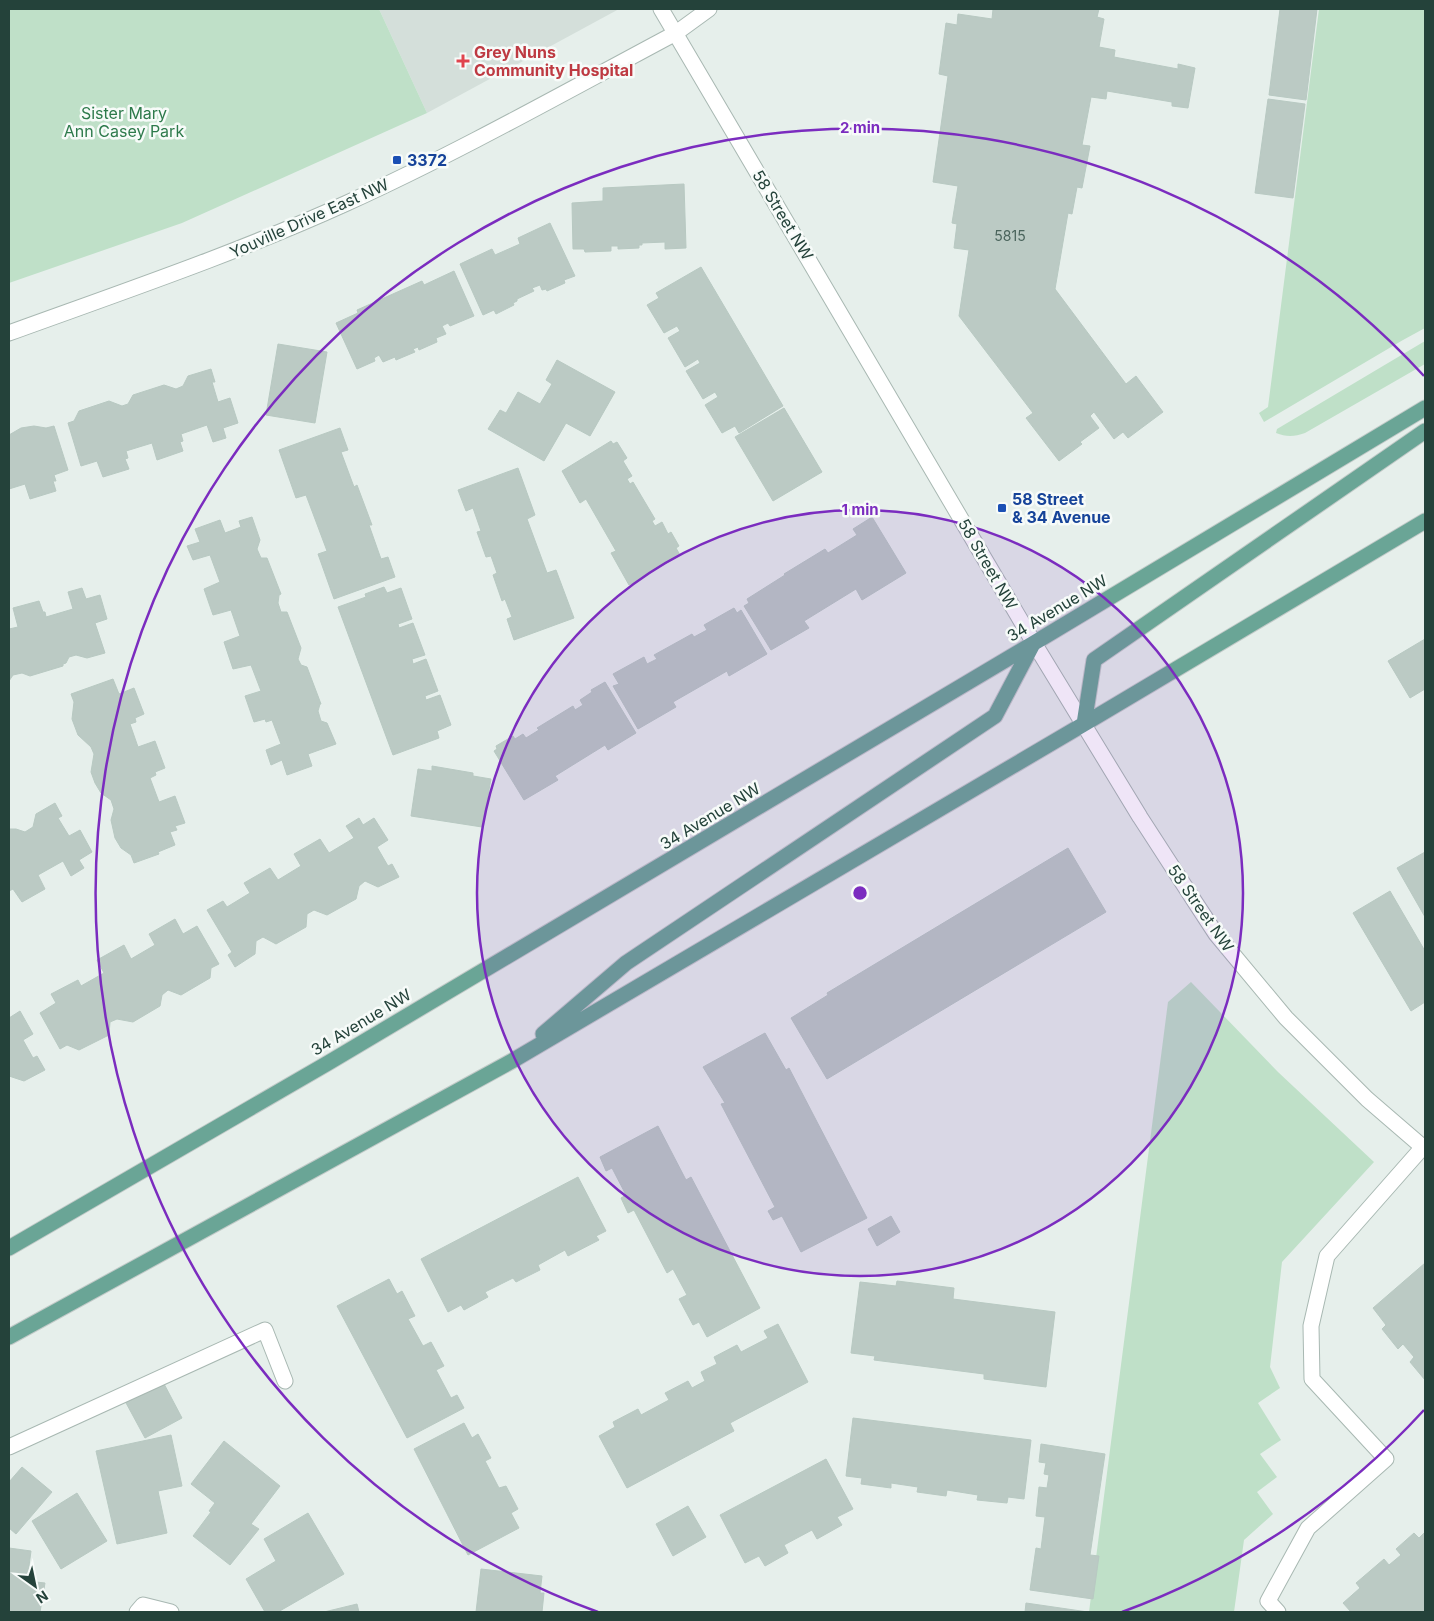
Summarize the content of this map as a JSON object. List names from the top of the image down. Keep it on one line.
{"streets":{"main road":["34 Avenue NW"],"street":["58 Street NW","Youville Drive East NW"]},"crossings":[["58 Street NW","Youville Drive East NW"],["58 Street NW","34 Avenue NW"]],"parks":["Sister Mary Ann Casey Park"],"places":{"health":["Grey Nuns Community Hospital"],"transit":["3372","58 Street & 34 Avenue"]},"house_numbers":["5815"],"north":"bottom right","rings":["2 min","1 min"]}
